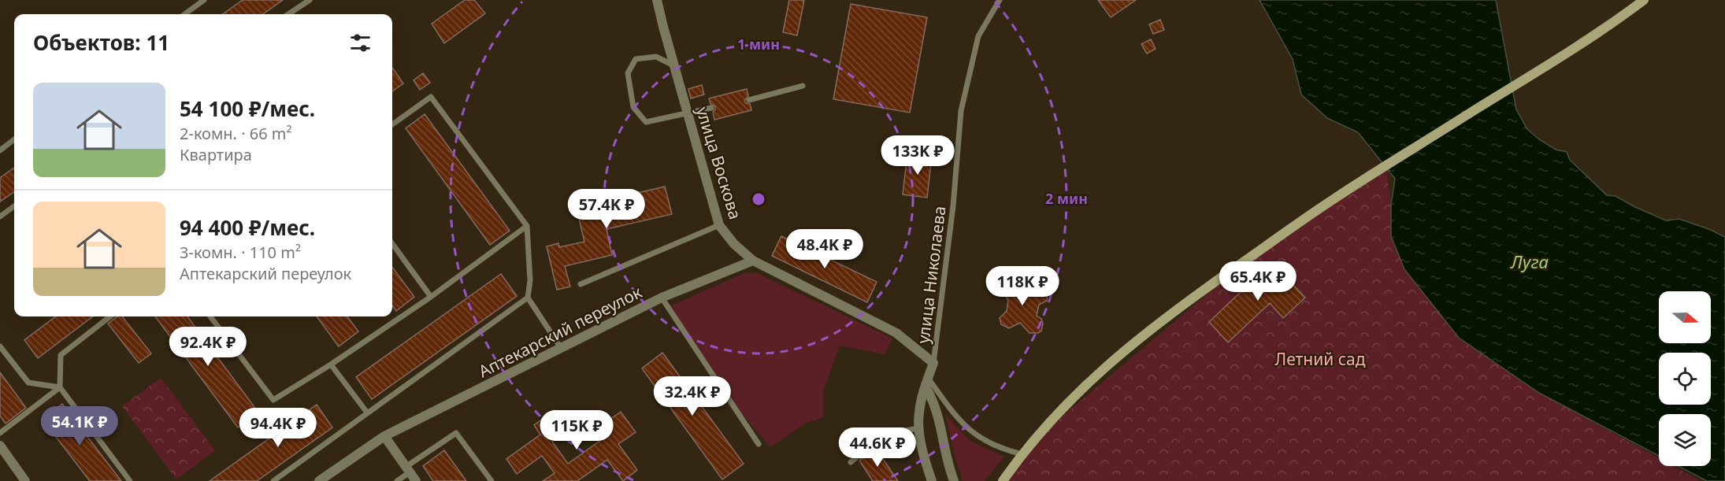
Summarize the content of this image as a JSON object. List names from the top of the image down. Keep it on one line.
{"streets":{"street":["улица Воскова","Аптекарский переулок"],"lane":["улица Николаева"]},"crossings":[["улица Воскова","улица Николаева"],["улица Воскова","Аптекарский переулок"]],"water":["Луга"],"parks":["Летний сад"],"north":"right","page":{"heading":"Объектов: 11","list":[{"name":"54 100 ₽/мес.","note":"2-комн. · 66 m² · Квартира"},{"name":"94 400 ₽/мес.","note":"3-комн. · 110 m² · Аптекарский переулок"}],"price":["133K ₽","57.4K ₽","48.4K ₽","65.4K ₽","118K ₽","92.4K ₽","32.4K ₽","54.1K ₽","94.4K ₽","115K ₽","44.6K ₽"]},"rings":["1 мин","2 мин"]}
